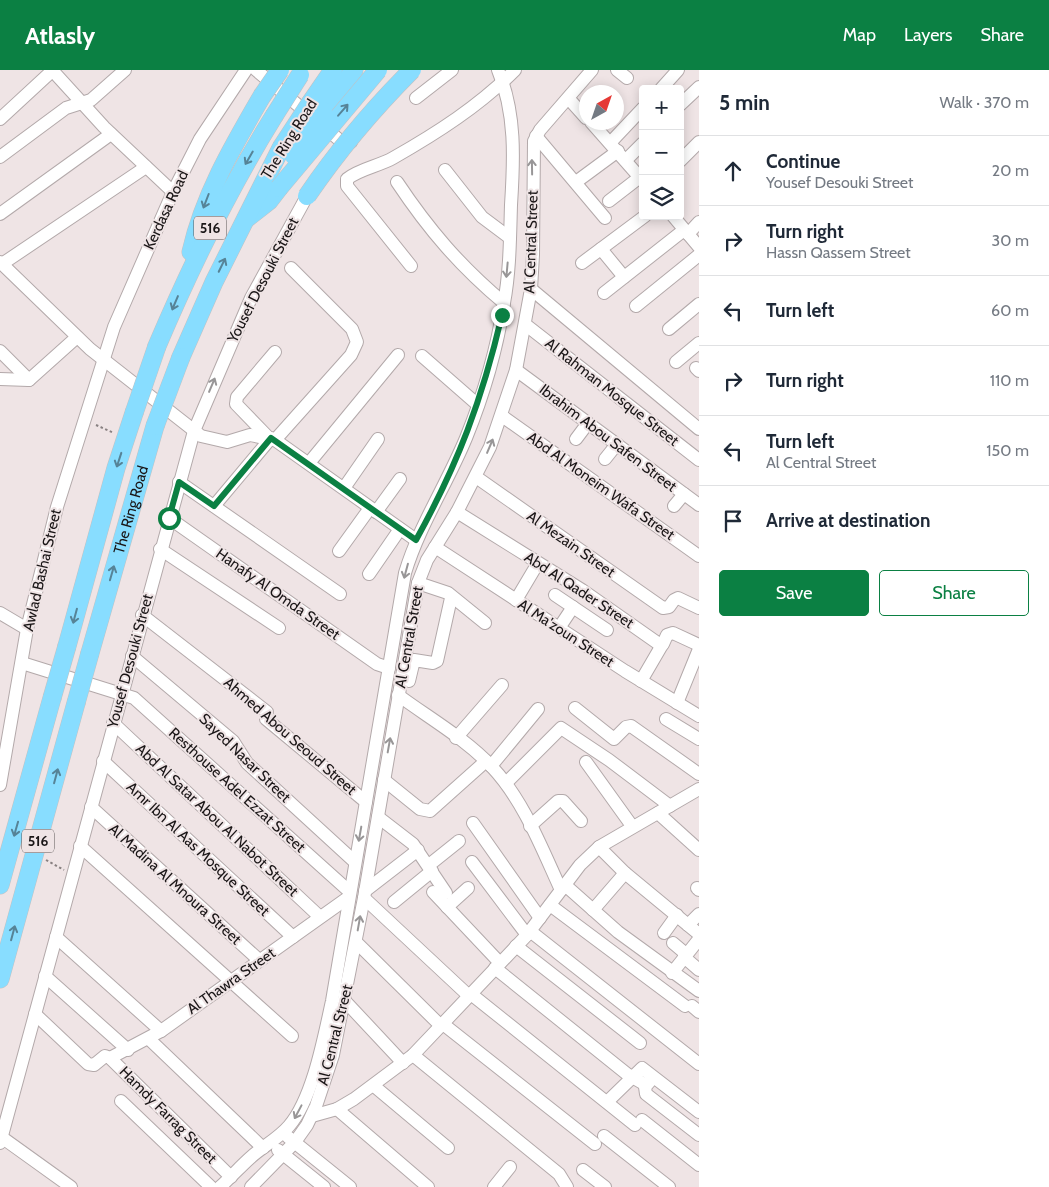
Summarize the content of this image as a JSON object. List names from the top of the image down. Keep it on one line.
{"streets":{"highway":["The Ring Road","516"],"street":["Kerdasa Road","Al Central Street","Yousef Desouki Street","Al Rahman Mosque Street","Ibrahim Abou Safen Street","Abd Al Moneim Wafa Street","Al Mezain Street","Awlad Bashai Street","Abd Al Qader Street","Hanafy Al Omda Street","Al Ma'zoun Street","Ahmed Abou Seoud Street","Sayed Nasar Street","Resthouse Adel Ezzat Street","Abd Al Satar Abou Al Nabot Street","Amr Ibn Al Aas Mosque Street","Al Madina Al Mnoura Street","Al Thawra Street","Hamdy Farrag Street"]},"crossings":[["Kerdasa Road","Awlad Bashai Street"],["Al Central Street","Al Rahman Mosque Street"],["Al Central Street","Ibrahim Abou Safen Street"],["Al Central Street","Abd Al Moneim Wafa Street"],["Al Central Street","Al Mezain Street"],["Al Central Street","Abd Al Qader Street"],["Al Central Street","Hanafy Al Omda Street"],["Al Central Street","Al Ma'zoun Street"],["Al Central Street","Ahmed Abou Seoud Street"],["Al Central Street","Sayed Nasar Street"],["Al Central Street","Resthouse Adel Ezzat Street"],["Al Central Street","Al Thawra Street"],["Al Central Street","Hamdy Farrag Street"],["Yousef Desouki Street","Hanafy Al Omda Street"],["Yousef Desouki Street","Ahmed Abou Seoud Street"],["Yousef Desouki Street","Sayed Nasar Street"],["Yousef Desouki Street","Resthouse Adel Ezzat Street"],["Yousef Desouki Street","Abd Al Satar Abou Al Nabot Street"],["Yousef Desouki Street","Amr Ibn Al Aas Mosque Street"],["Yousef Desouki Street","Al Madina Al Mnoura Street"],["Yousef Desouki Street","Hamdy Farrag Street"],["Awlad Bashai Street","Resthouse Adel Ezzat Street"],["Resthouse Adel Ezzat Street","Al Thawra Street"],["Abd Al Satar Abou Al Nabot Street","Al Thawra Street"],["Amr Ibn Al Aas Mosque Street","Al Thawra Street"],["Al Madina Al Mnoura Street","Al Thawra Street"],["Al Thawra Street","Hamdy Farrag Street"]],"north":"top right","page":{"header":"Atlasly","nav":["Map","Layers","Share"],"heading":["5 min","Walk · 370 m"],"map_buttons":["+","−"],"list":[["Continue","Yousef Desouki Street","20 m"],["Turn right","Hassn Qassem Street","30 m"],["Turn left","60 m"],["Turn right","110 m"],["Turn left","Al Central Street","150 m"],"Arrive at destination"],"buttons":["Save","Share"]}}
